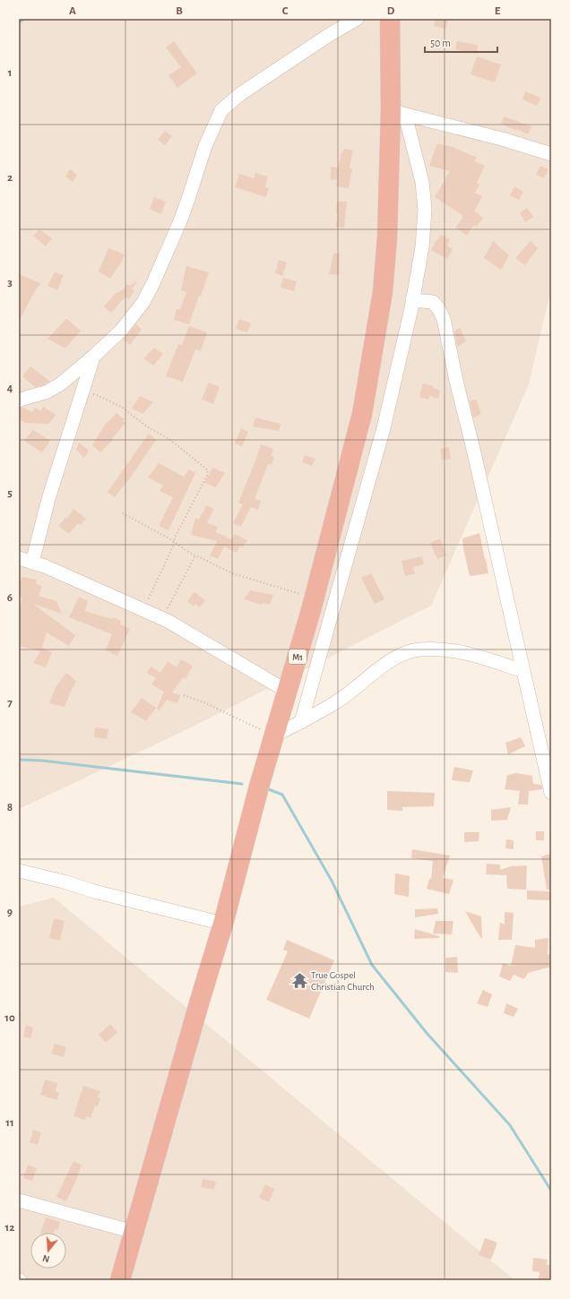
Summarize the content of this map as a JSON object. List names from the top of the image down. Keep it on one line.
{"streets":{"highway":["M1"]},"places":{"temple":["True Gospel Christian Church"]},"scale_bar":"50 m","north":"bottom","grid":{"columns":["A","B","C","D","E"],"rows":["1","2","3","4","5","6","7","8","9","10","11","12"]}}
